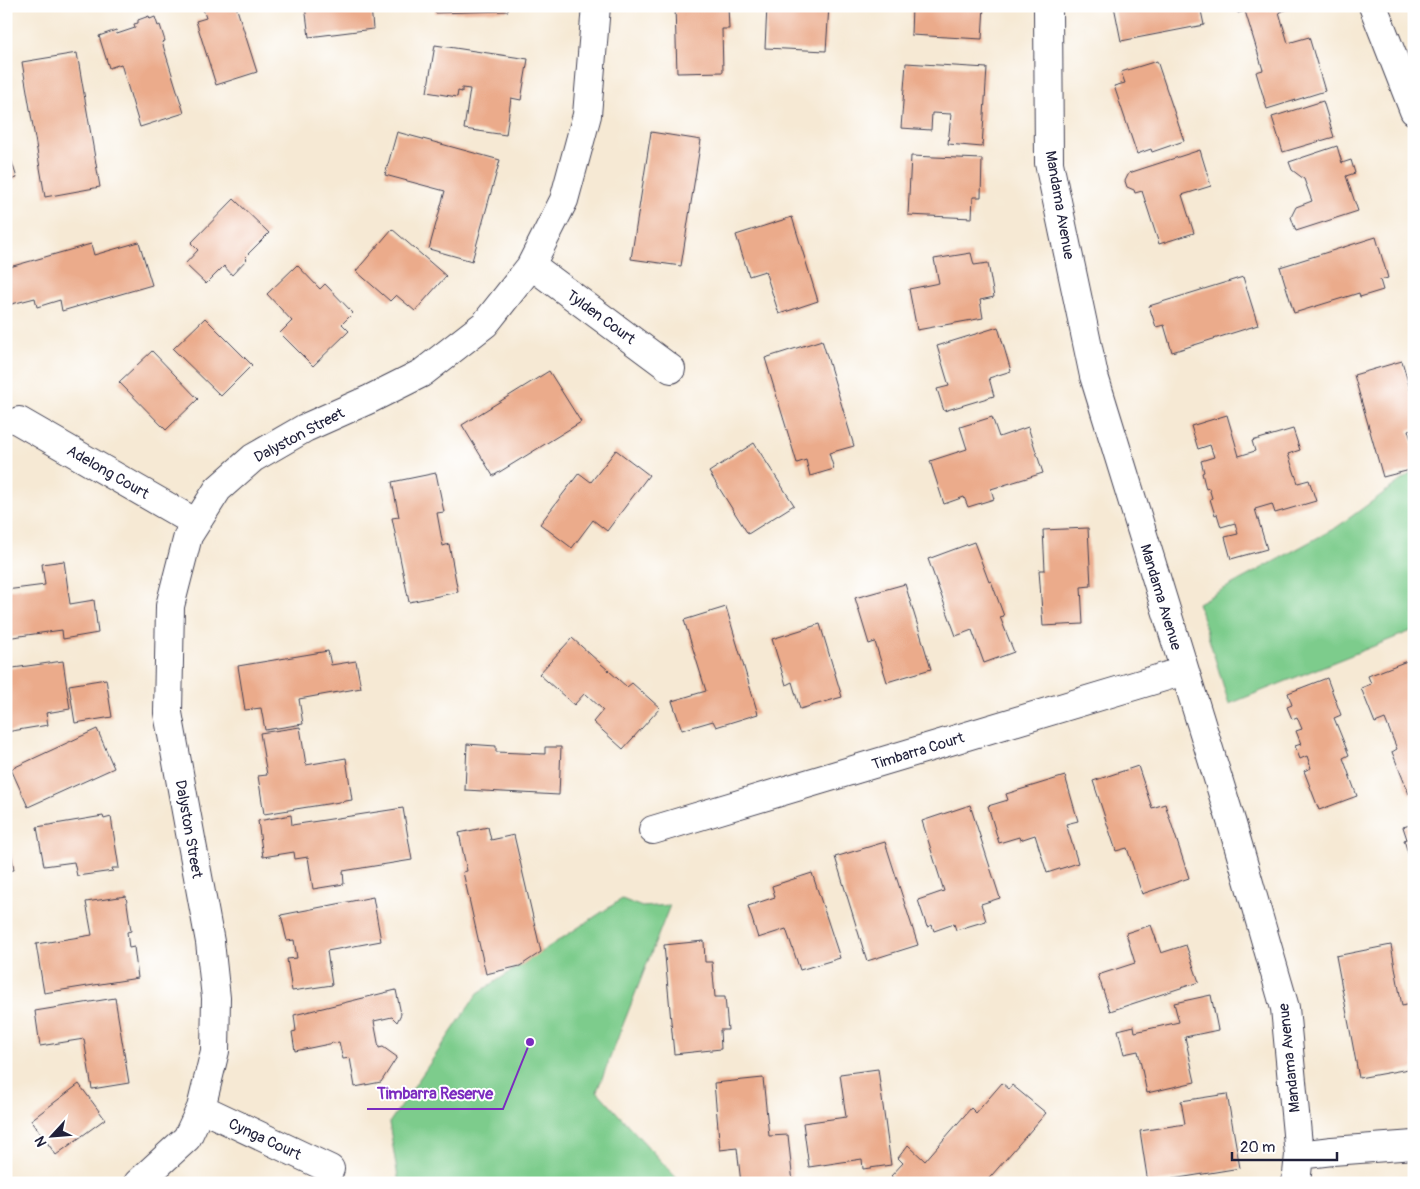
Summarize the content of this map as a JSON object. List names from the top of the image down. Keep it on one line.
{"streets":{"street":["Mandama Avenue","Tylden Court","Dalyston Street","Adelong Court","Timbarra Court","Cynga Court"]},"crossings":[["Mandama Avenue","Timbarra Court"],["Tylden Court","Dalyston Street"],["Dalyston Street","Adelong Court"],["Dalyston Street","Cynga Court"]],"places":["Timbarra Reserve"],"scale_bar":"20 m","north":"bottom left"}
